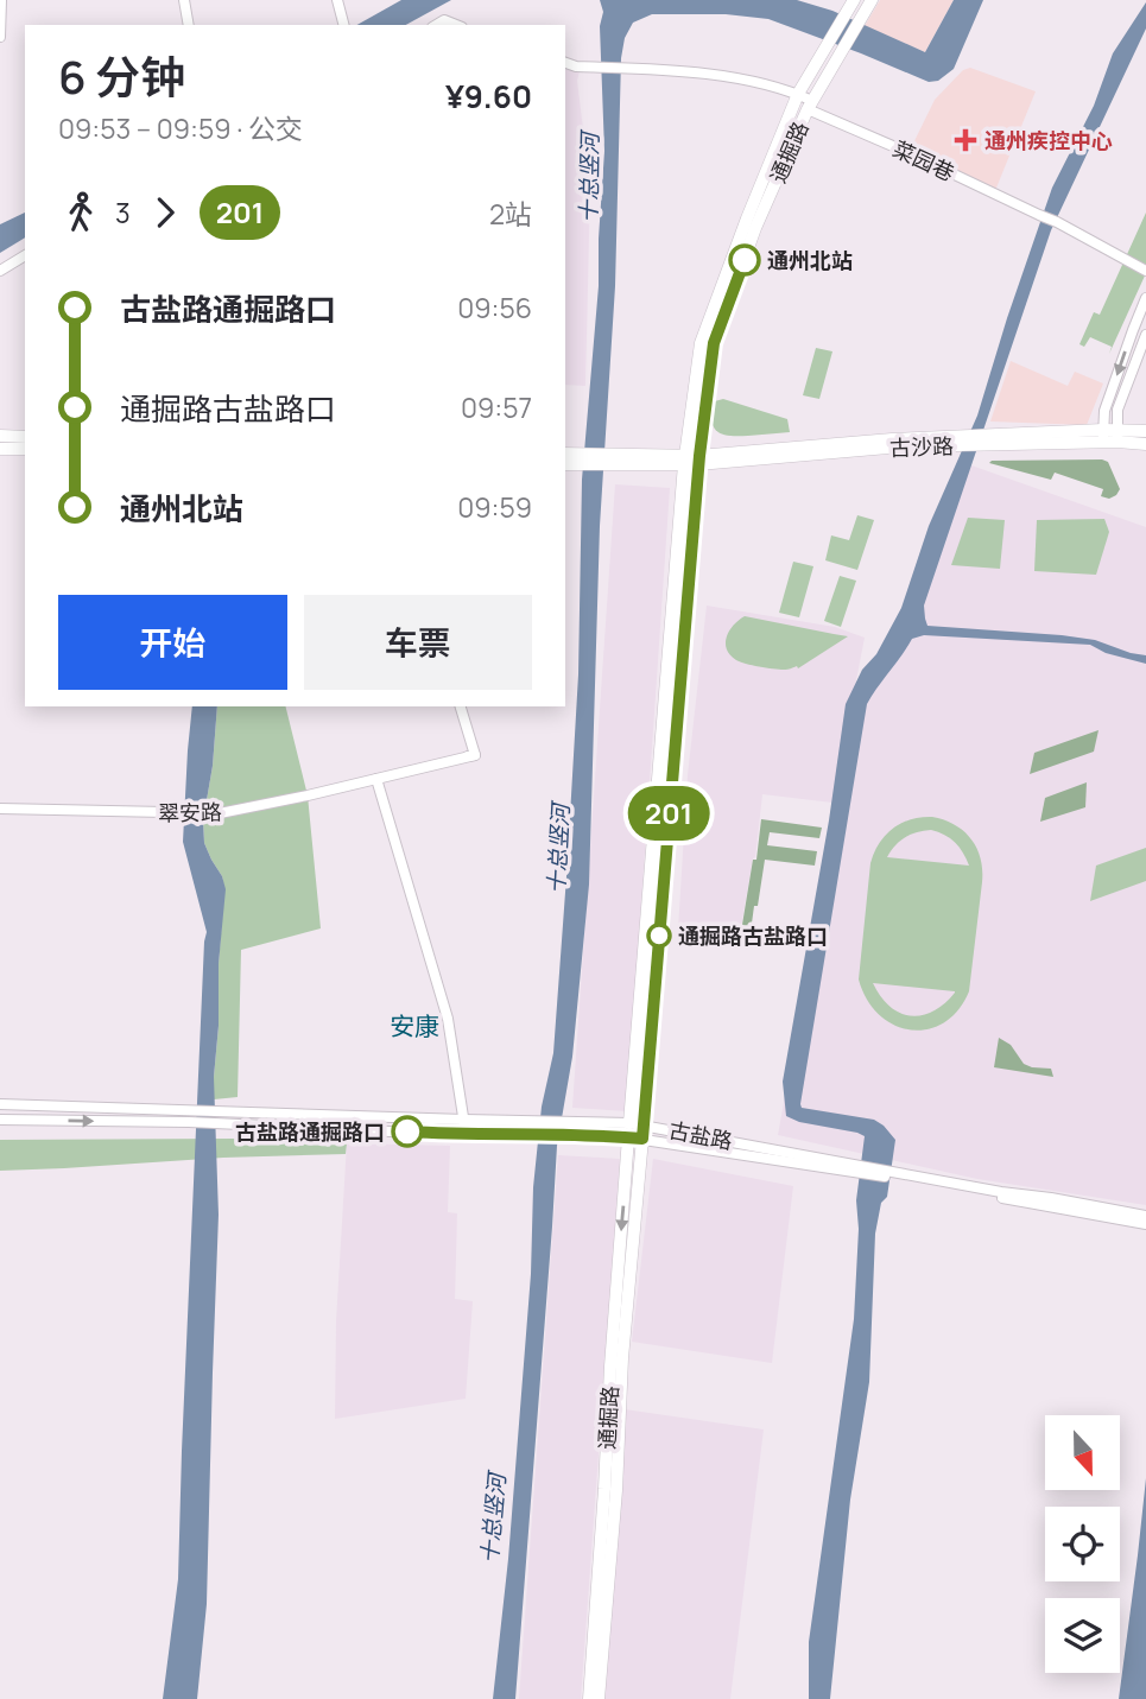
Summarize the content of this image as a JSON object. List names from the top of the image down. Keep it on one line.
{"streets":{"main road":["通掘路","古沙路"],"street":["菜园巷","翠安路","古盐路"]},"crossings":[["通掘路","菜园巷"],["通掘路","古沙路"],["通掘路","古盐路"]],"districts":["安康"],"water":["十总竖河"],"places":{"health":["通州疾控中心"],"other":["通州北站","通掘路古盐路口","古盐路通掘路口"]},"lines":["bus line 201"],"north":"bottom","page":{"on_map":"201","heading":["6 分钟","09:53 – 09:59 · 公交","¥9.60"],"legs":["3","201","2站"],"list":[{"name":"古盐路通掘路口","value":"09:56"},{"name":"通掘路古盐路口","value":"09:57"},{"name":"通州北站","value":"09:59"}],"buttons":["开始","车票"]}}
